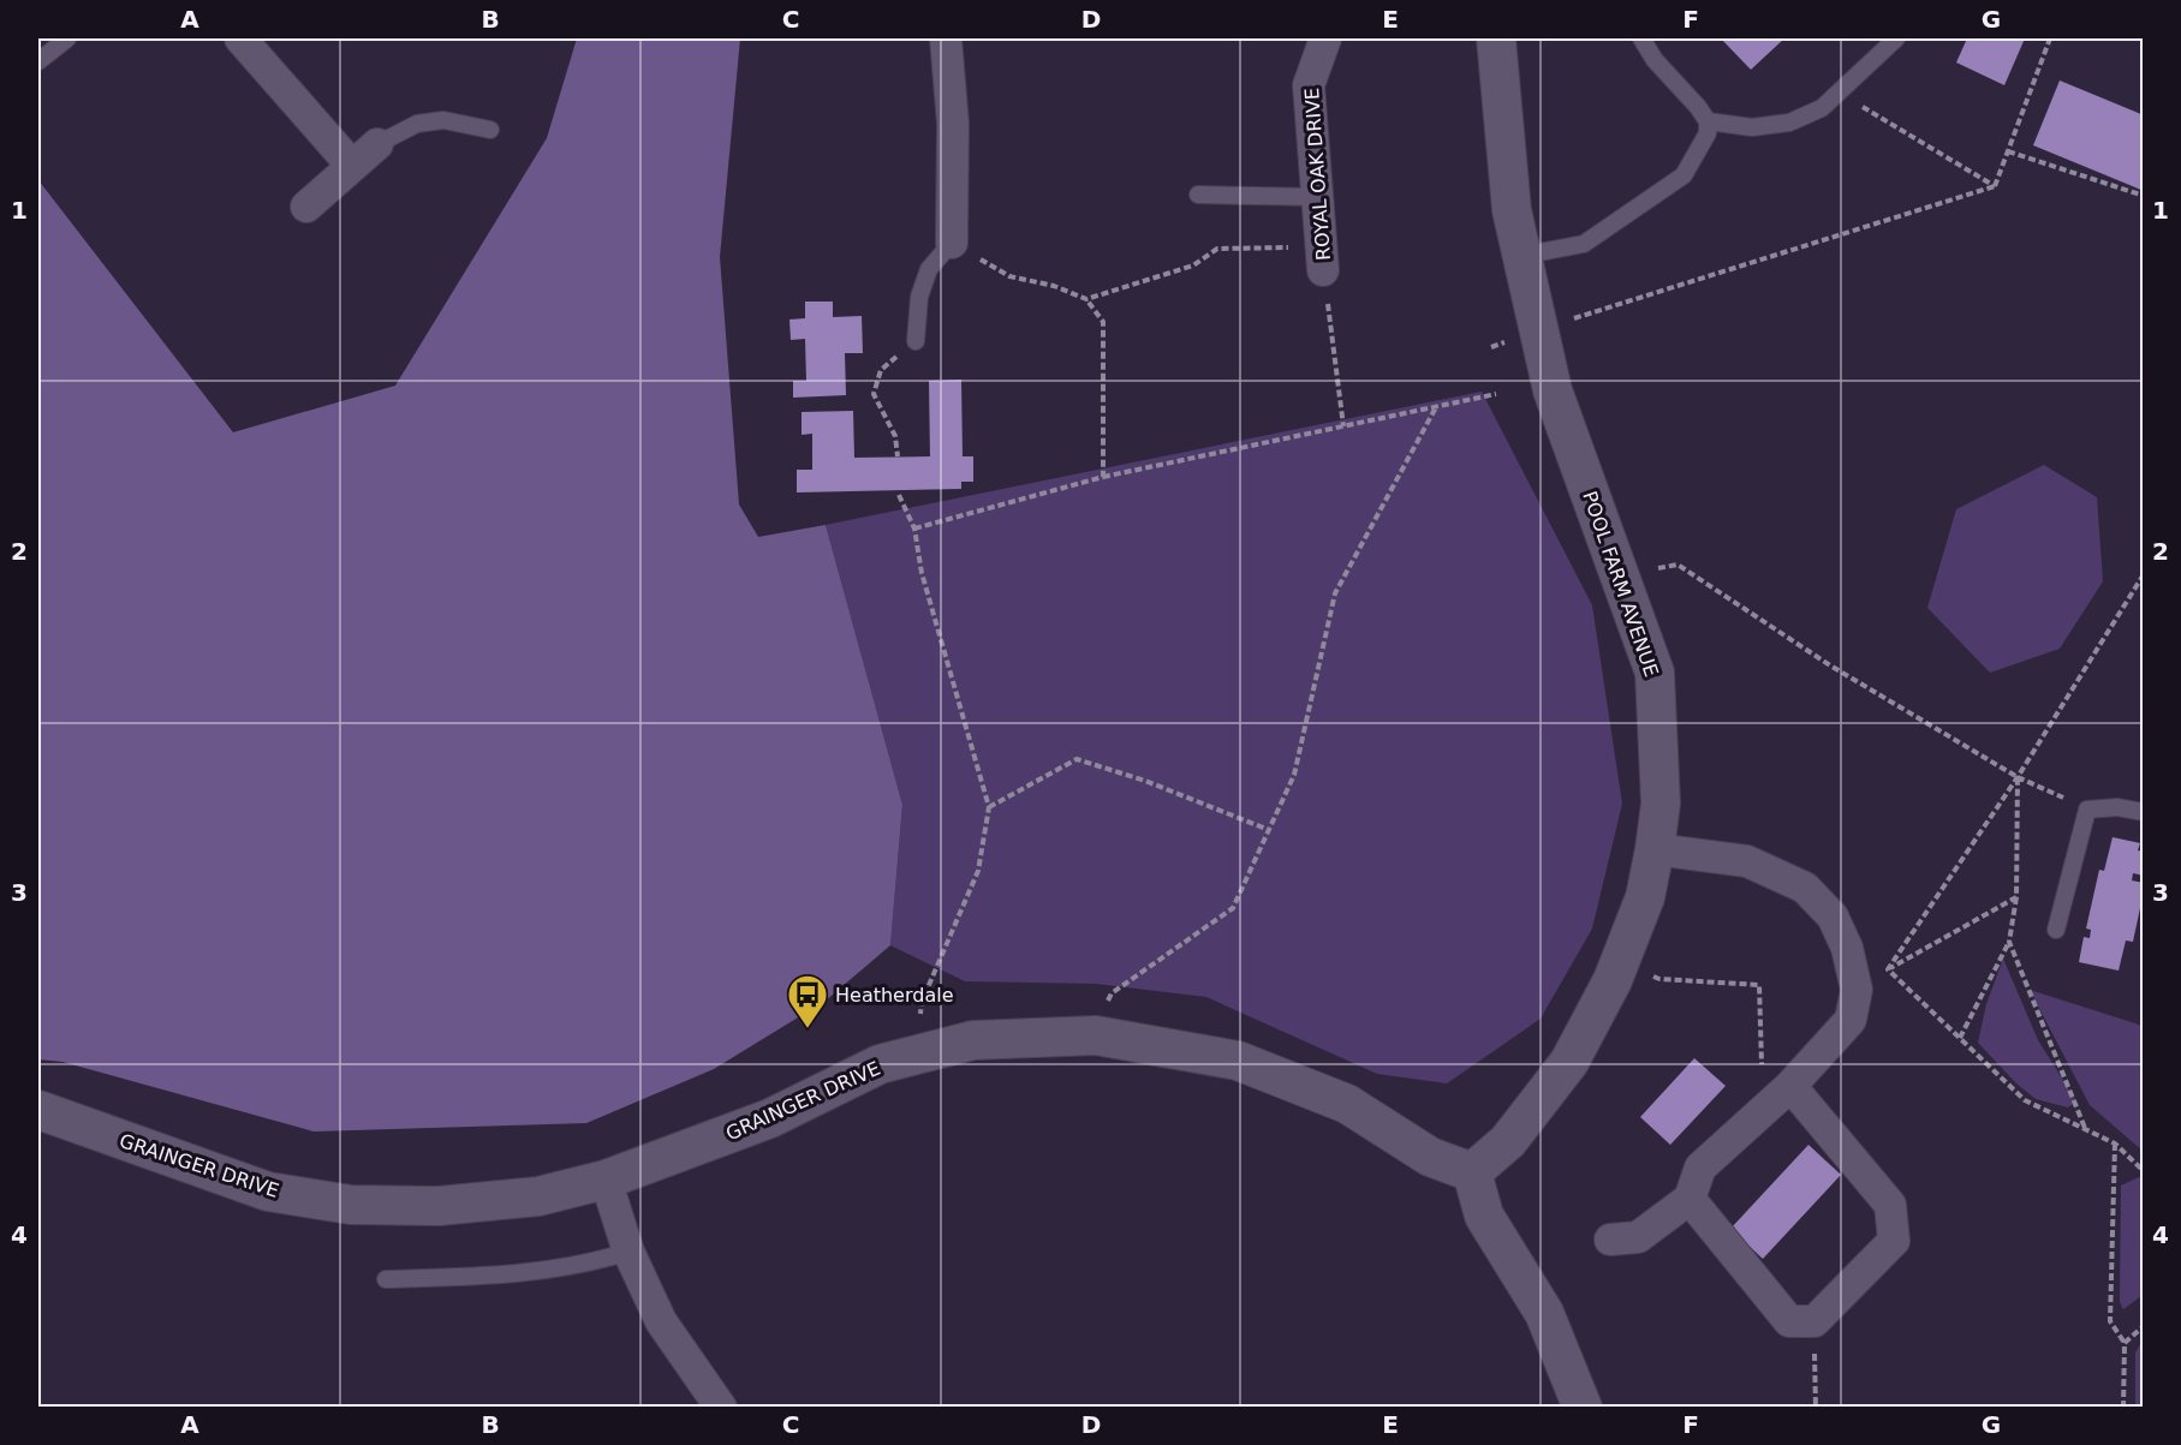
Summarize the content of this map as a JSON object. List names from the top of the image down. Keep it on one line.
{"streets":{"street":["ROYAL OAK DRIVE","POOL FARM AVENUE","GRAINGER DRIVE"]},"crossings":[["POOL FARM AVENUE","GRAINGER DRIVE"]],"places":{"bus stop":["Heatherdale"]},"grid":{"columns":["A","B","C","D","E","F","G"],"rows":["1","2","3","4"]}}
